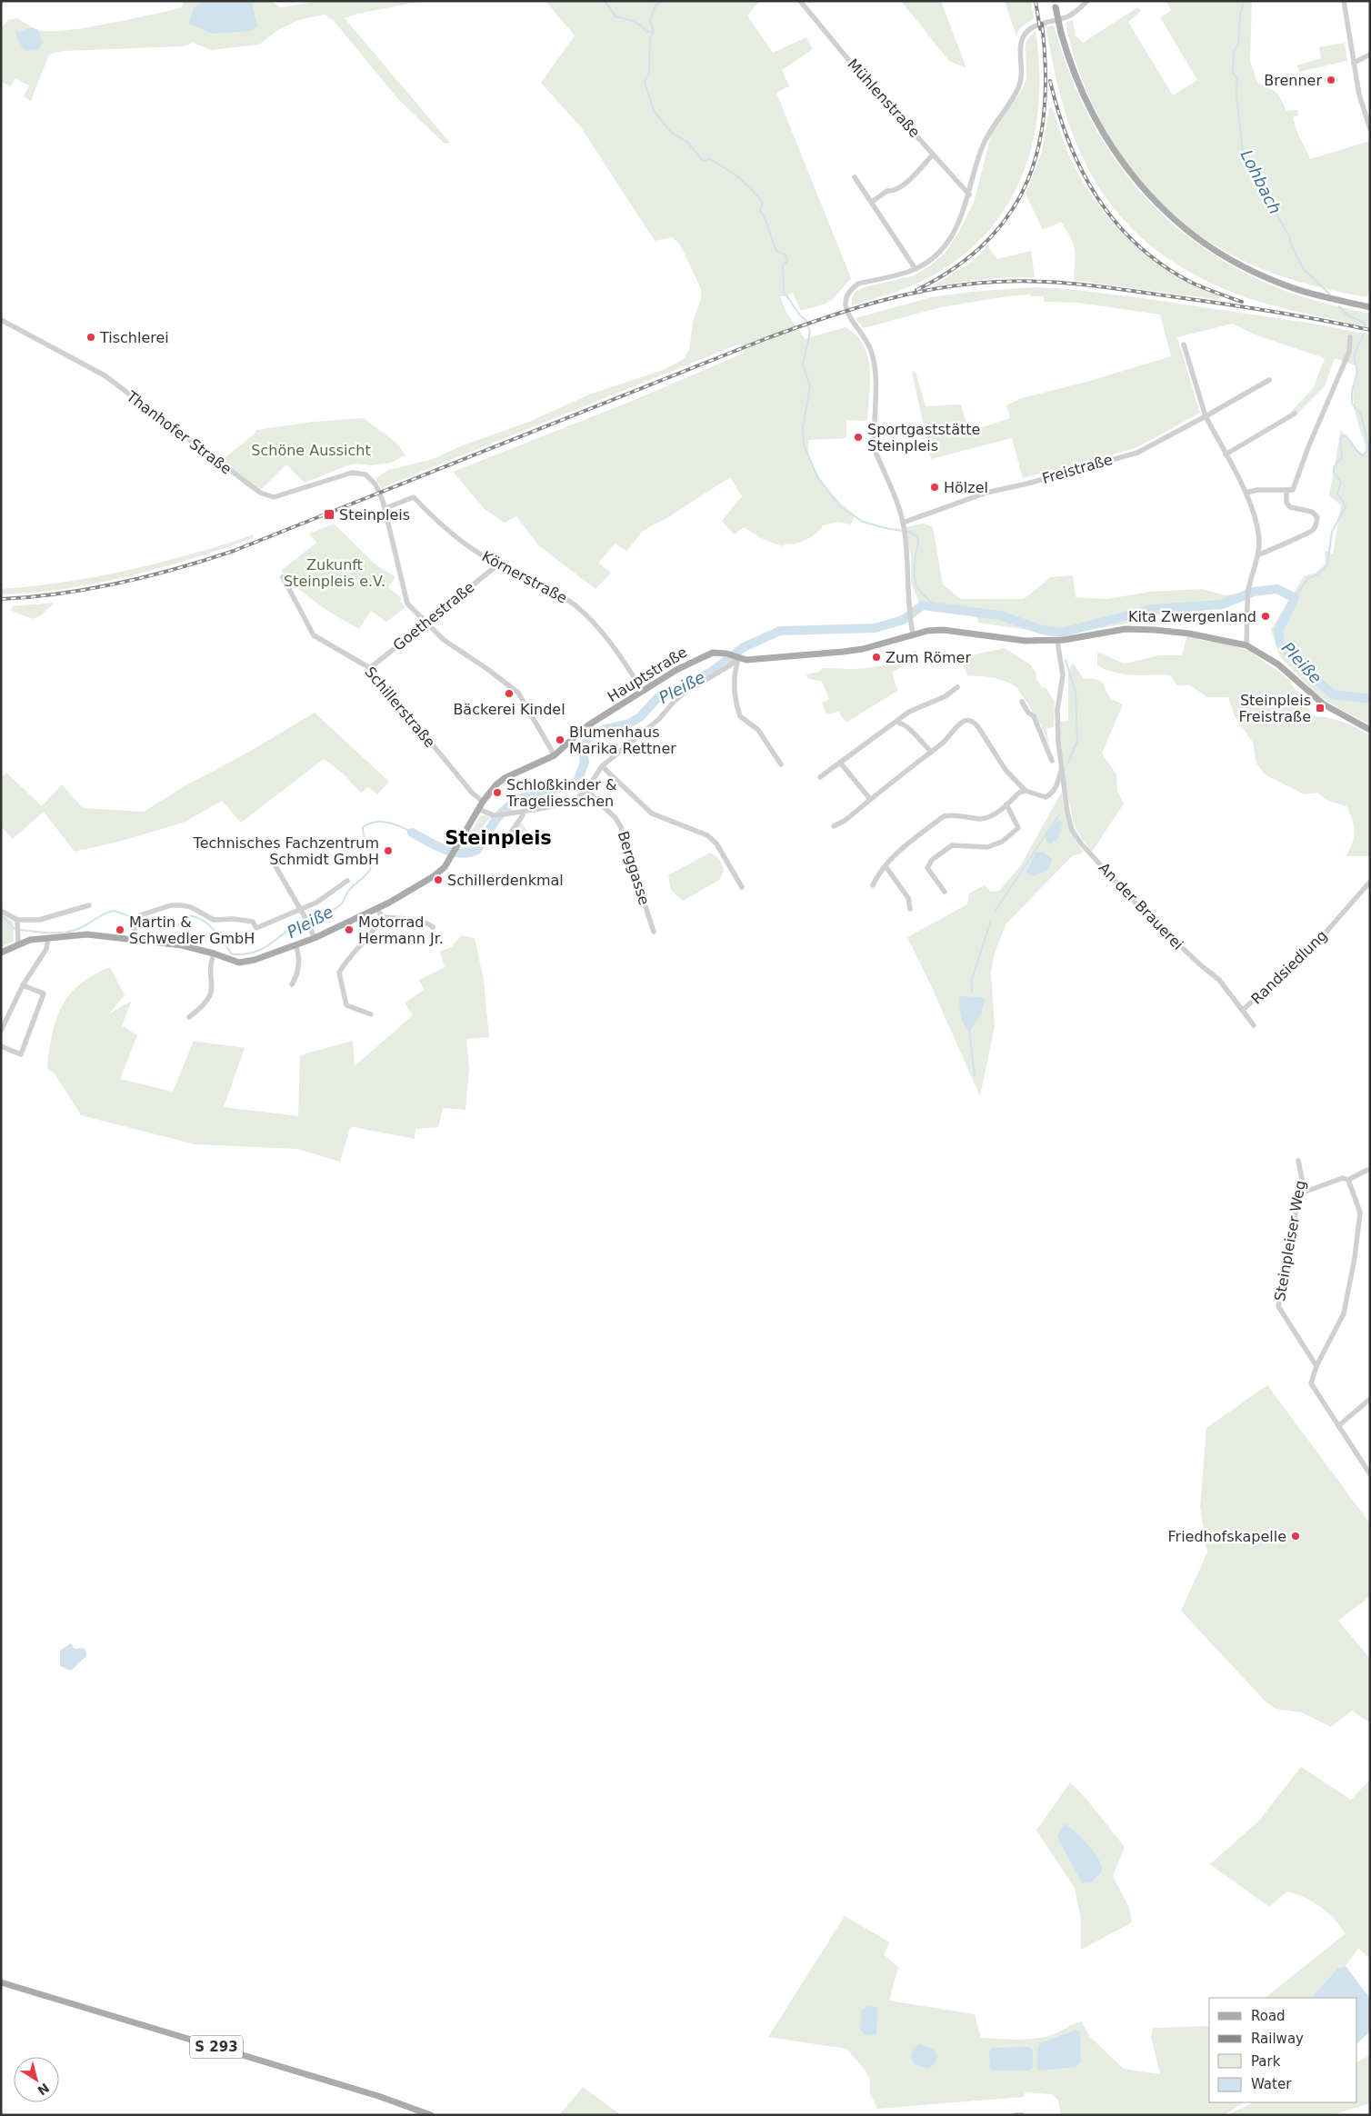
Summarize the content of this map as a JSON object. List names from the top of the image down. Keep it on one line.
{"streets":{"main road":["Hauptstraße","S 293"],"street":["Mühlenstraße","Thanhofer Straße","Freistraße","Körnerstraße","Goethestraße","Schillerstraße","Berggasse","An der Brauerei","Randsiedlung","Steinpleiser Weg"]},"crossings":[["Thanhofer Straße","Körnerstraße"],["Körnerstraße","Goethestraße"],["Körnerstraße","Hauptstraße"],["Goethestraße","Schillerstraße"],["Hauptstraße","Schillerstraße"],["Hauptstraße","An der Brauerei"],["An der Brauerei","Randsiedlung"]],"districts":["Steinpleis"],"water":["Lohbach","Pleiße"],"parks":["Schöne Aussicht","Zukunft Steinpleis e.V."],"places":{"other":["Brenner","Tischlerei","Sportgaststätte Steinpleis","Hölzel","Kita Zwergenland","Zum Römer","Bäckerei Kindel","Blumenhaus Marika Rettner","Schloßkinder & Trageliesschen","Technisches Fachzentrum Schmidt GmbH","Schillerdenkmal","Martin & Schwedler GmbH","Motorrad Hermann Jr.","Friedhofskapelle"],"transit":["Steinpleis","Steinpleis Freistraße"]},"legend":["Road","Railway","Park","Water"],"north":"bottom right"}
